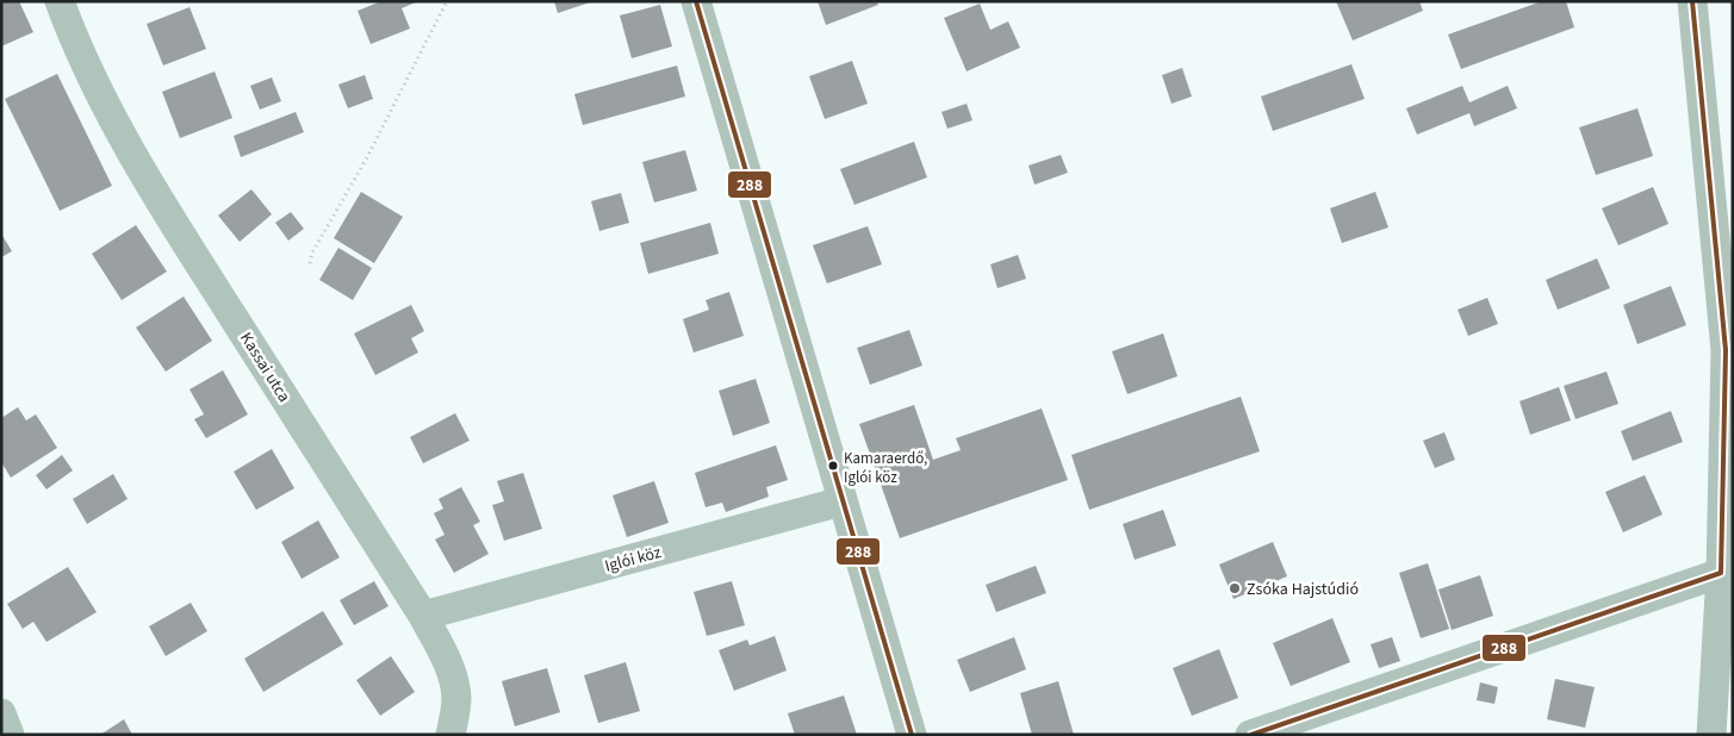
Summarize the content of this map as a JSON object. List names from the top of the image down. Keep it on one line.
{"streets":{"street":["Kassai utca","Iglói köz"]},"crossings":[["Kassai utca","Iglói köz"]],"places":["Kamaraerdő, Iglói köz","Zsóka Hajstúdió"],"lines":["transit line 288"]}
